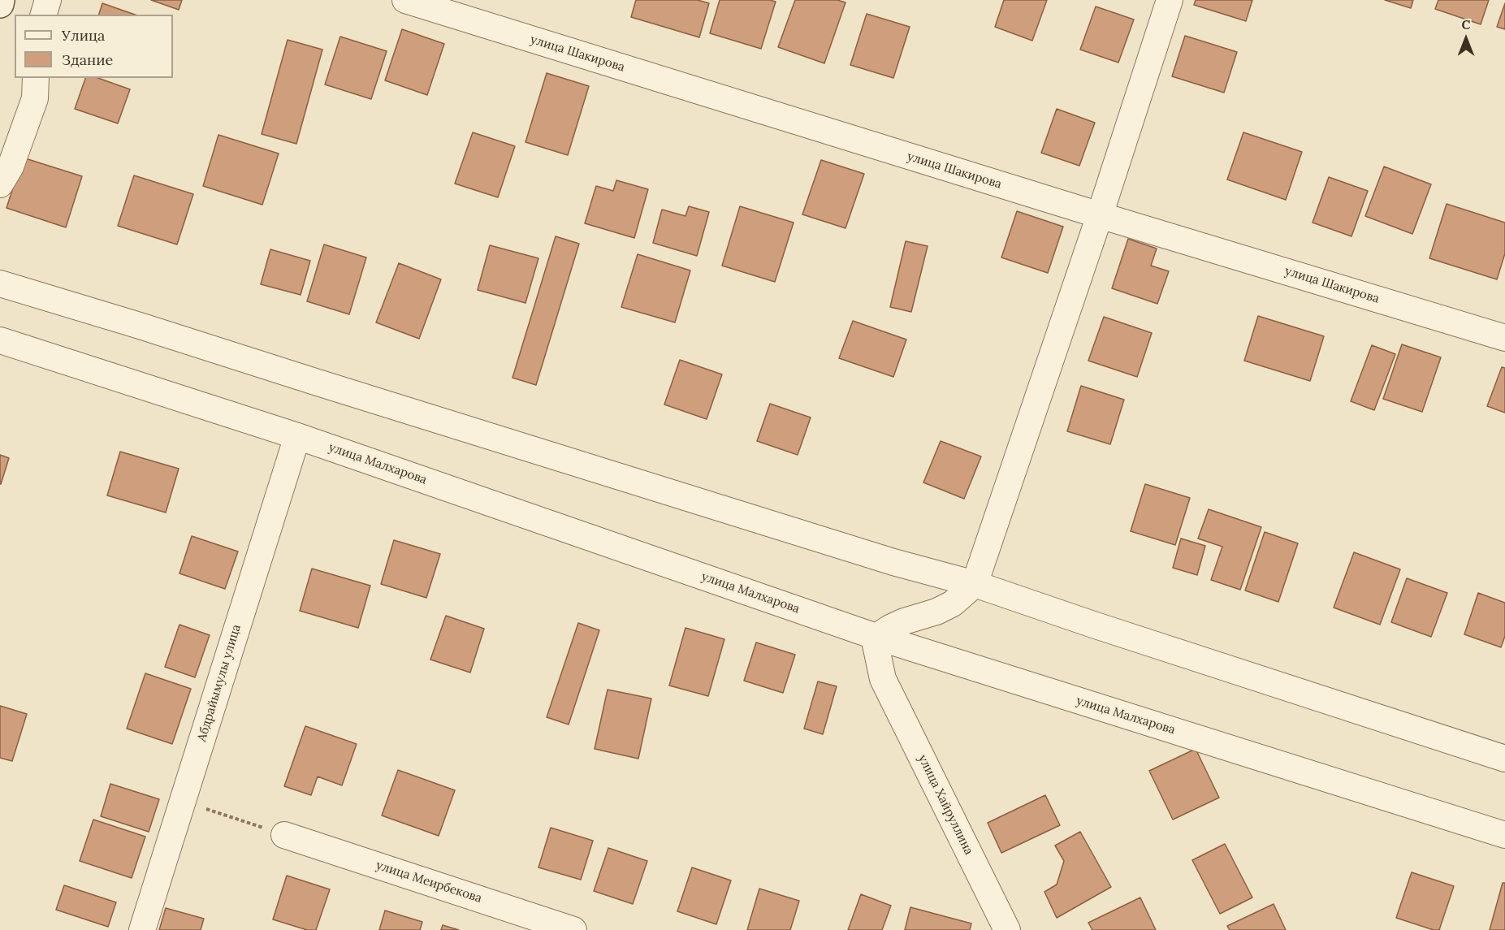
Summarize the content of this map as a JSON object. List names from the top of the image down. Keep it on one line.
{"streets":{"street":["улица Шакирова","улица Малхарова","Абдрайымулы улица","улица Хайруллина","улица Меирбекова"]},"crossings":[["улица Малхарова","Абдрайымулы улица"],["улица Малхарова","улица Хайруллина"]],"legend":["Улица","Здание"],"north":"top"}
